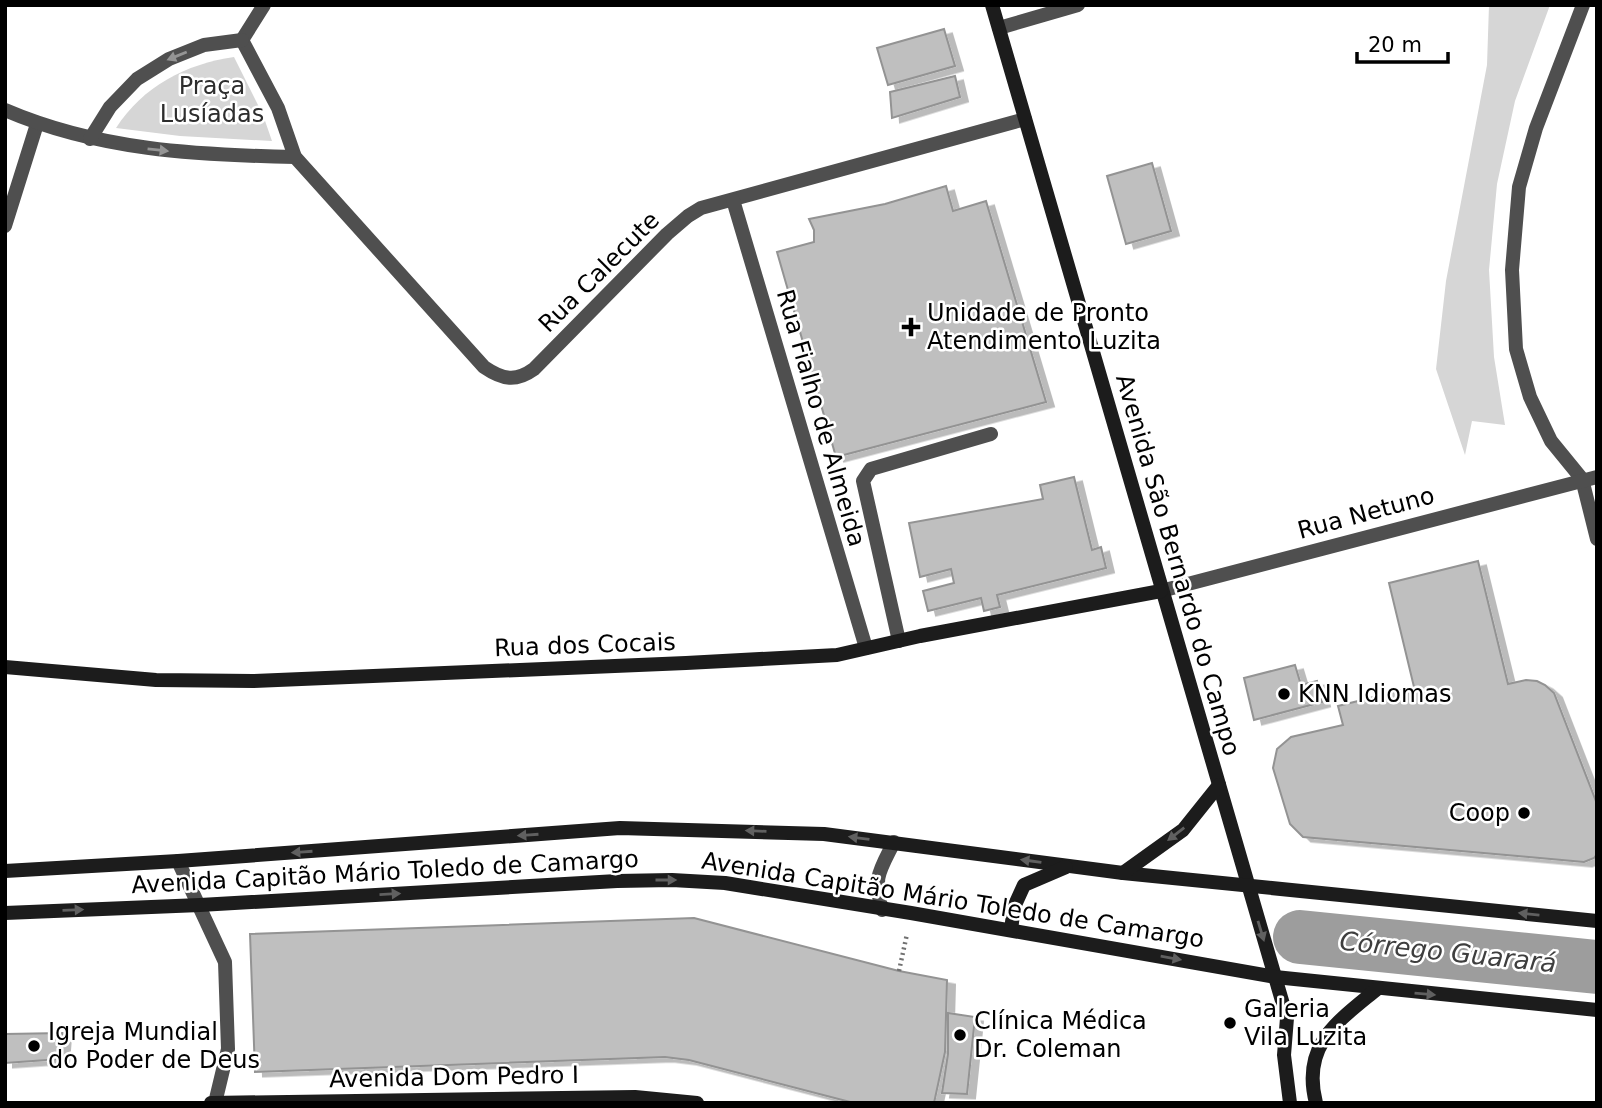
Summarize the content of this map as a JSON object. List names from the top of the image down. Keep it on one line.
{"streets":{"main road":["Avenida São Bernardo do Campo","Rua dos Cocais","Avenida Capitão Mário Toledo de Camargo","Avenida Dom Pedro I"],"street":["Rua Calecute","Rua Fialho de Almeida","Rua Netuno"]},"crossings":[["Rua Calecute","Rua Fialho de Almeida"],["Rua Calecute","Avenida São Bernardo do Campo"],["Rua Fialho de Almeida","Rua dos Cocais"],["Rua Netuno","Avenida São Bernardo do Campo"],["Rua Netuno","Rua dos Cocais"],["Avenida São Bernardo do Campo","Rua dos Cocais"],["Avenida São Bernardo do Campo","Avenida Capitão Mário Toledo de Camargo"]],"water":["Córrego Guarará"],"parks":["Praça Lusíadas"],"places":{"health":["Unidade de Pronto Atendimento Luzita"],"other":["KNN Idiomas","Coop","Galeria Vila Luzita","Clínica Médica Dr. Coleman","Igreja Mundial do Poder de Deus"]},"scale_bar":"20 m"}
